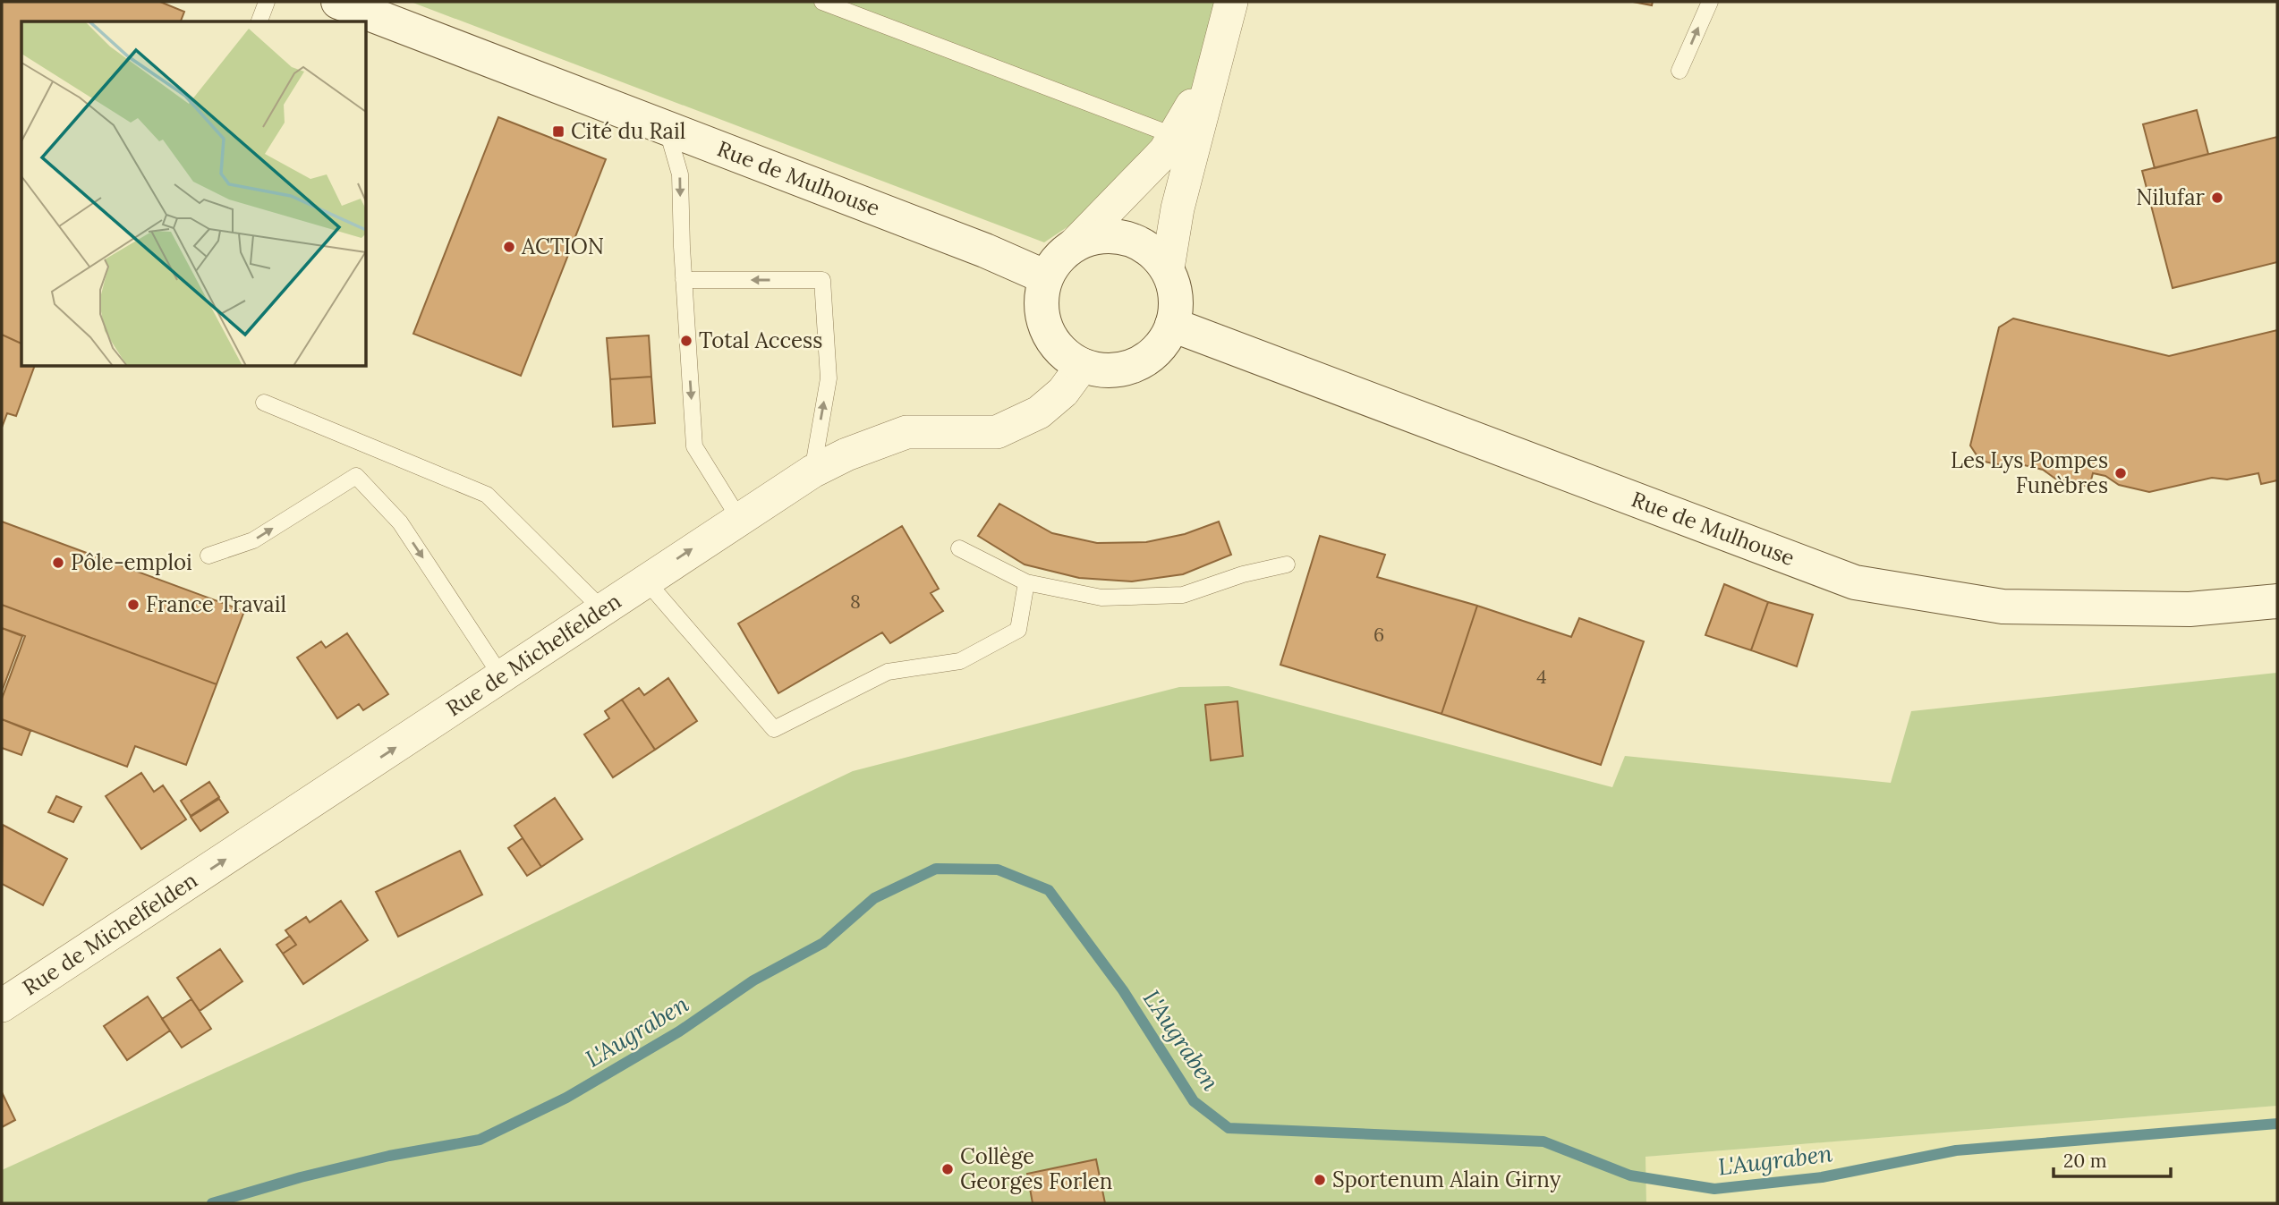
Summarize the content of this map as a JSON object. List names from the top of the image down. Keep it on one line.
{"streets":{"main road":["Rue de Mulhouse"],"street":["Rue de Michelfelden"]},"crossings":[["Rue de Mulhouse","Rue de Michelfelden"]],"one_way":["Rue de Michelfelden"],"water":["L'Augraben"],"places":{"transit":["Cité du Rail"],"other":["Nilufar","ACTION","Total Access","Les Lys Pompes Funèbres","Pôle-emploi","France Travail","Collège Georges Forlen","Sportenum Alain Girny"]},"house_numbers":["8","6","4"],"scale_bar":"20 m"}
